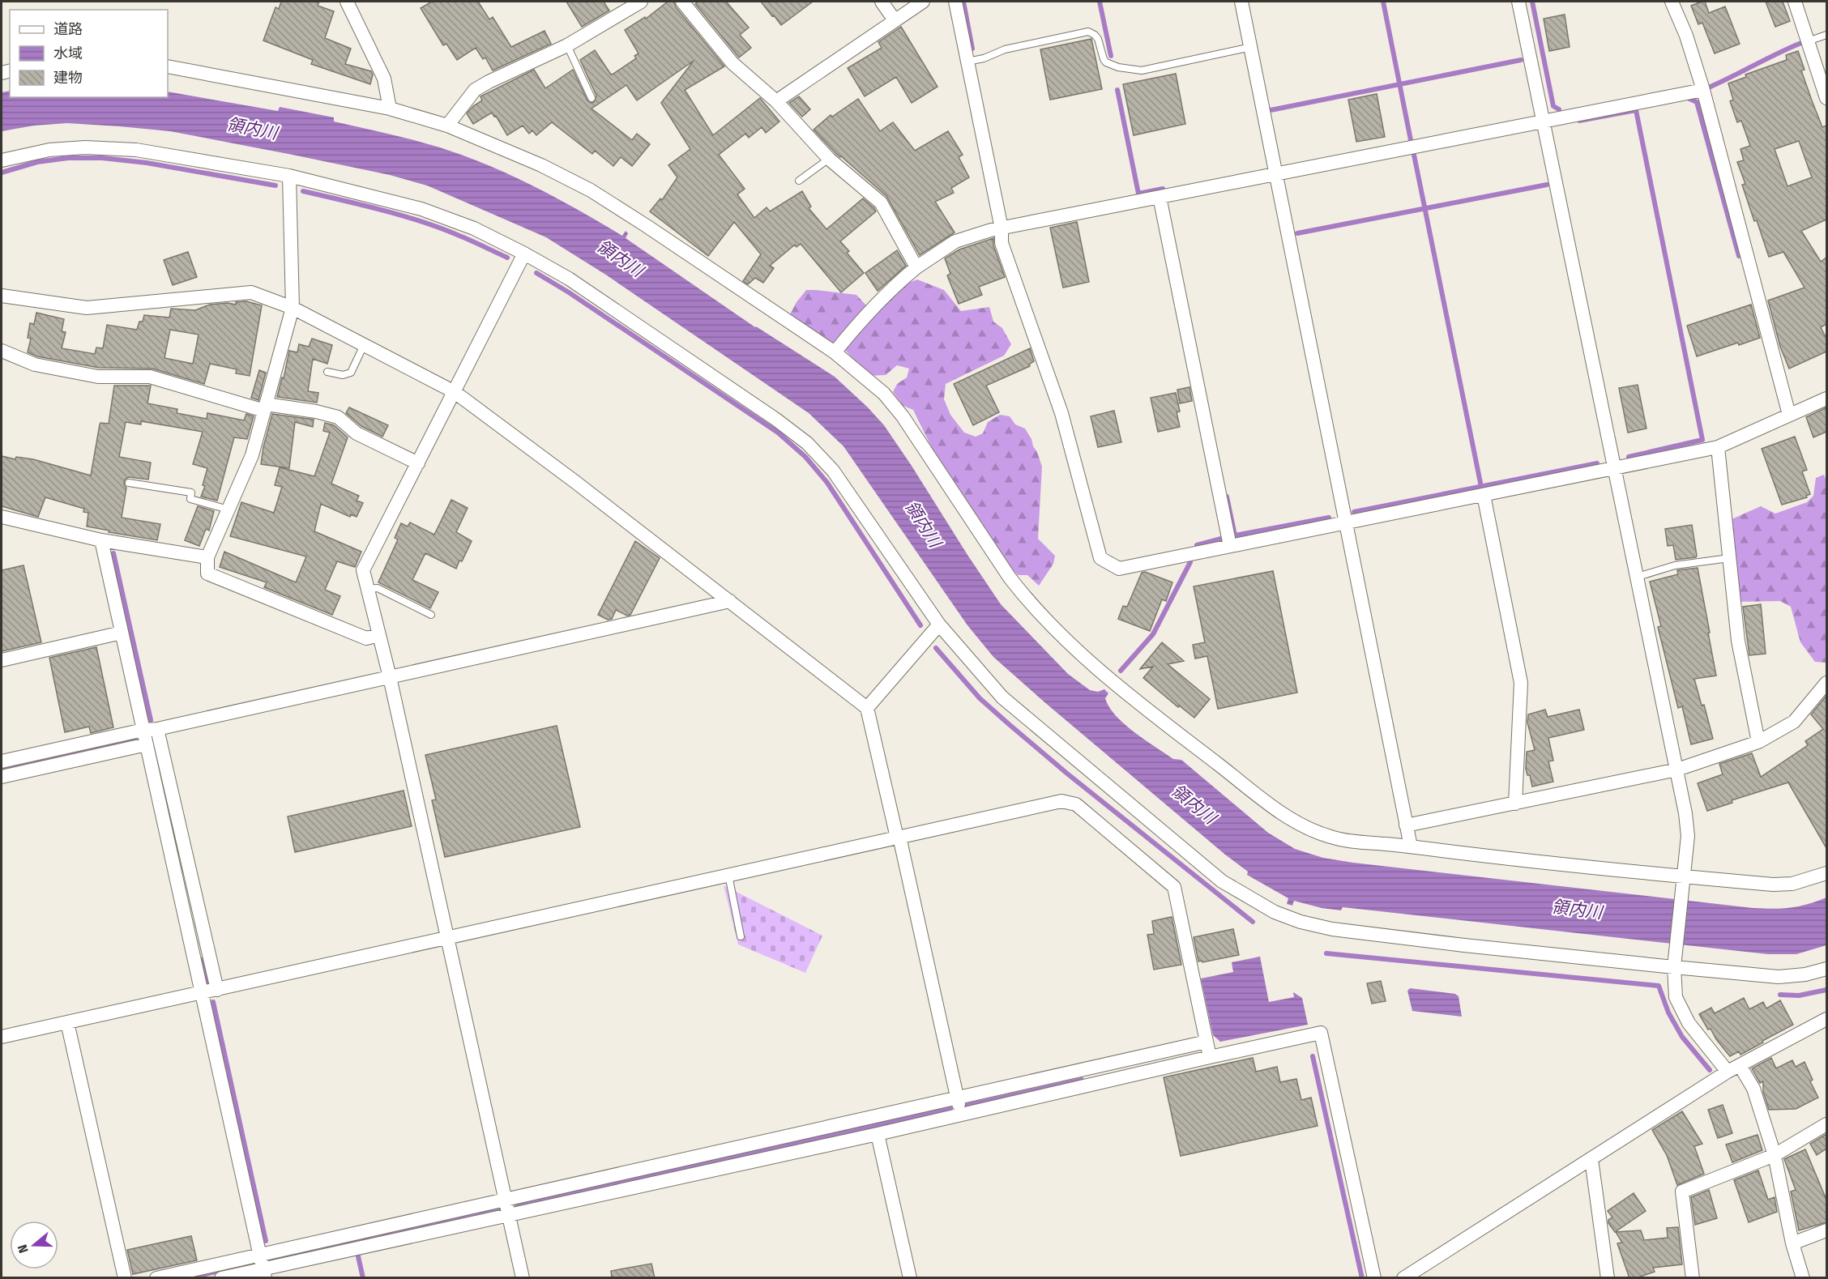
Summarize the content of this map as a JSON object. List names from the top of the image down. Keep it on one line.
{"water":["領内川"],"legend":["道路","水域","建物"],"north":"left"}
